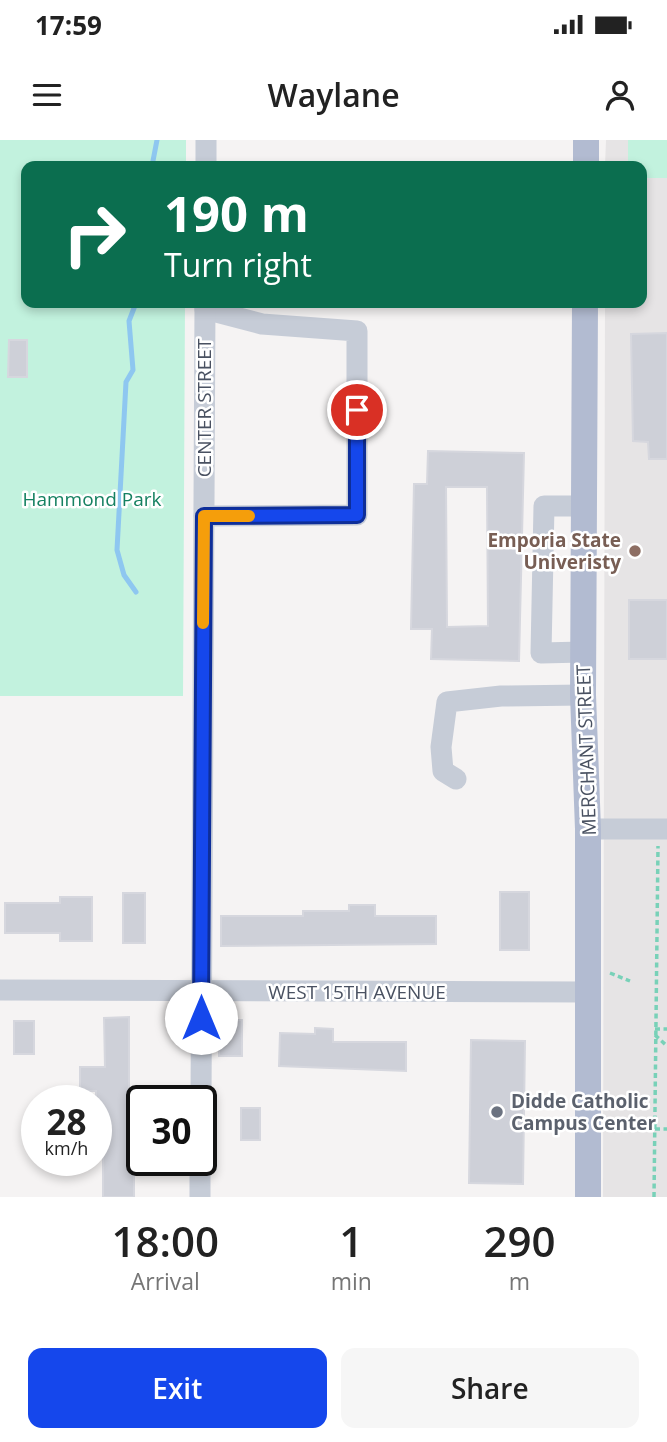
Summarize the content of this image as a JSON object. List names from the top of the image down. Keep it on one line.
{"streets":{"main road":["MERCHANT STREET"],"street":["CENTER STREET","WEST 15TH AVENUE"]},"crossings":[["CENTER STREET","WEST 15TH AVENUE"],["MERCHANT STREET","WEST 15TH AVENUE"]],"parks":["Hammond Park"],"places":["Emporia State Univeristy","Didde Catholic Campus Center"],"page":{"status":"17:59","header":"Waylane","turn":["190 m","Turn right"],"speed":"28 km/h","limit":"30","eta":["18:00","Arrival","1","min","290","m"],"buttons":["Exit","Share"]}}
